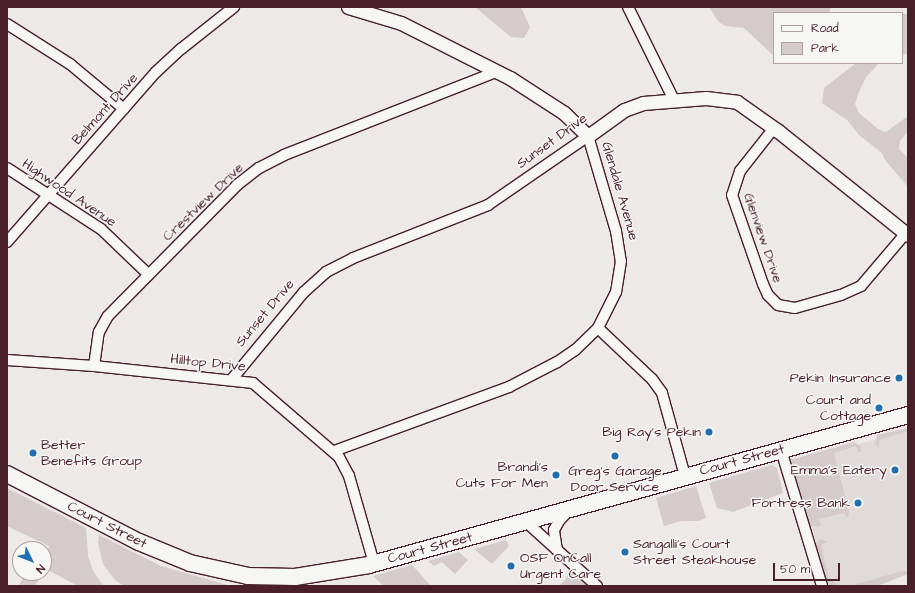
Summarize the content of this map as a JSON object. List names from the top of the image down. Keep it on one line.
{"streets":{"main road":["Court Street"],"street":["Belmont Drive","Sunset Drive","Glendale Avenue","Highwood Avenue","Crestview Drive","Glenview Drive","Hilltop Drive"]},"crossings":[["Belmont Drive","Highwood Avenue"],["Sunset Drive","Glendale Avenue"],["Sunset Drive","Glenview Drive"],["Sunset Drive","Hilltop Drive"],["Glendale Avenue","Crestview Drive"],["Glendale Avenue","Hilltop Drive"],["Highwood Avenue","Crestview Drive"],["Crestview Drive","Hilltop Drive"],["Hilltop Drive","Court Street"]],"places":["Pekin Insurance","Court and Cottage","Big Ray's Pekin","Better Benefits Group","Greg's Garage Door Service","Emma's Eatery","Brandi's Cuts For Men","Fortress Bank","Sangalli’s Court Street Steakhouse","OSF OnCall Urgent Care"],"legend":["Road","Park"],"scale_bar":"50 m","north":"bottom right"}
